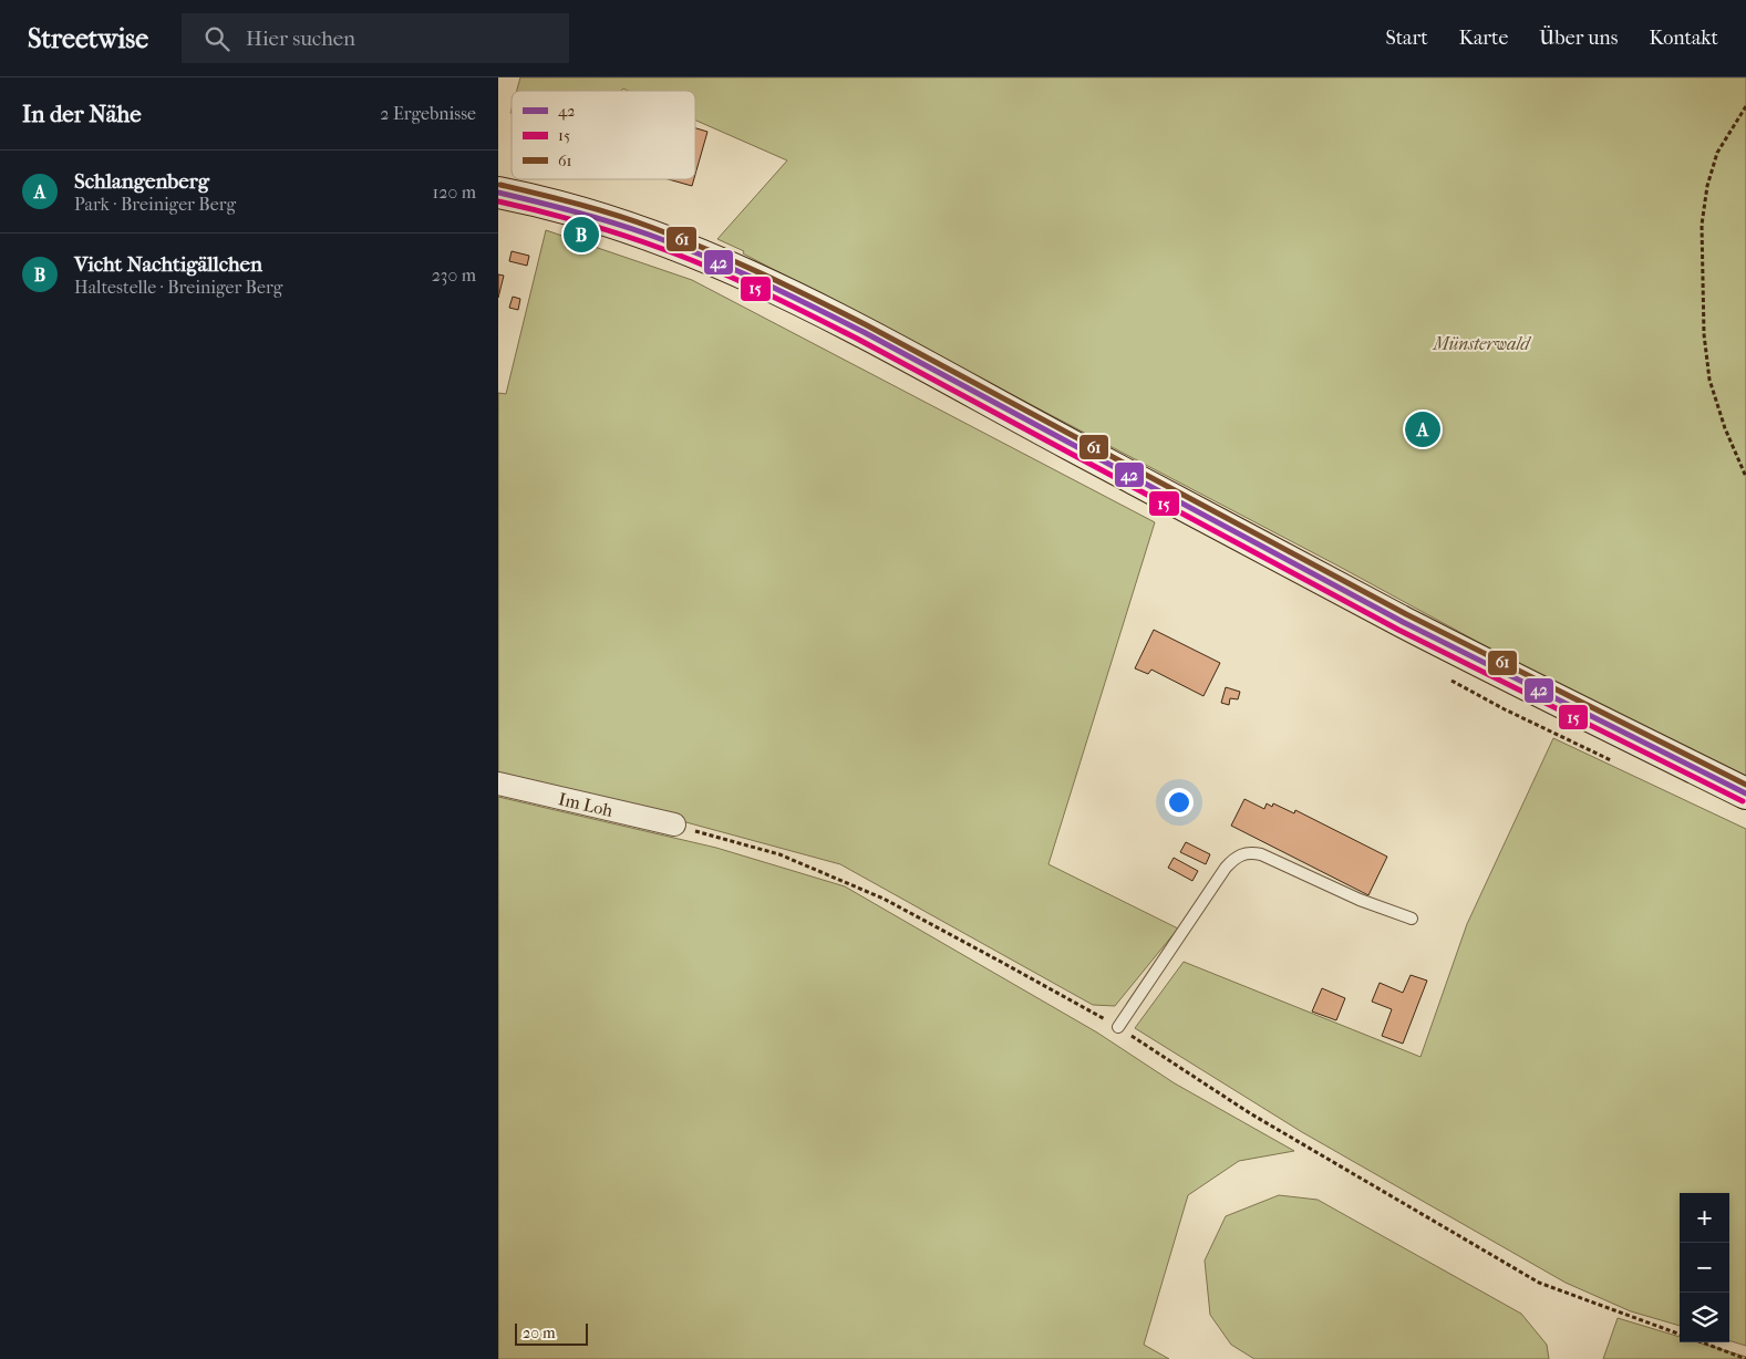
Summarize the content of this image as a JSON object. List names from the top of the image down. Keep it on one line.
{"streets":{"street":["Im Loh"]},"parks":["Münsterwald"],"lines":["transit line 61","transit line 42","transit line 15"],"legend":["42","15","61"],"scale_bar":"20 m","page":{"header":"Streetwise","search":"Hier suchen","nav":["Start","Karte","Über uns","Kontakt"],"heading":["In der Nähe","2 Ergebnisse"],"list":[{"mark":"A","name":"Schlangenberg","note":"Park · Breiniger Berg","value":"120 m"},{"mark":"B","name":"Vicht Nachtigällchen","note":"Haltestelle · Breiniger Berg","value":"230 m"}],"pins":["B","A"],"map_buttons":["+","−"],"scale":"20 m"}}
